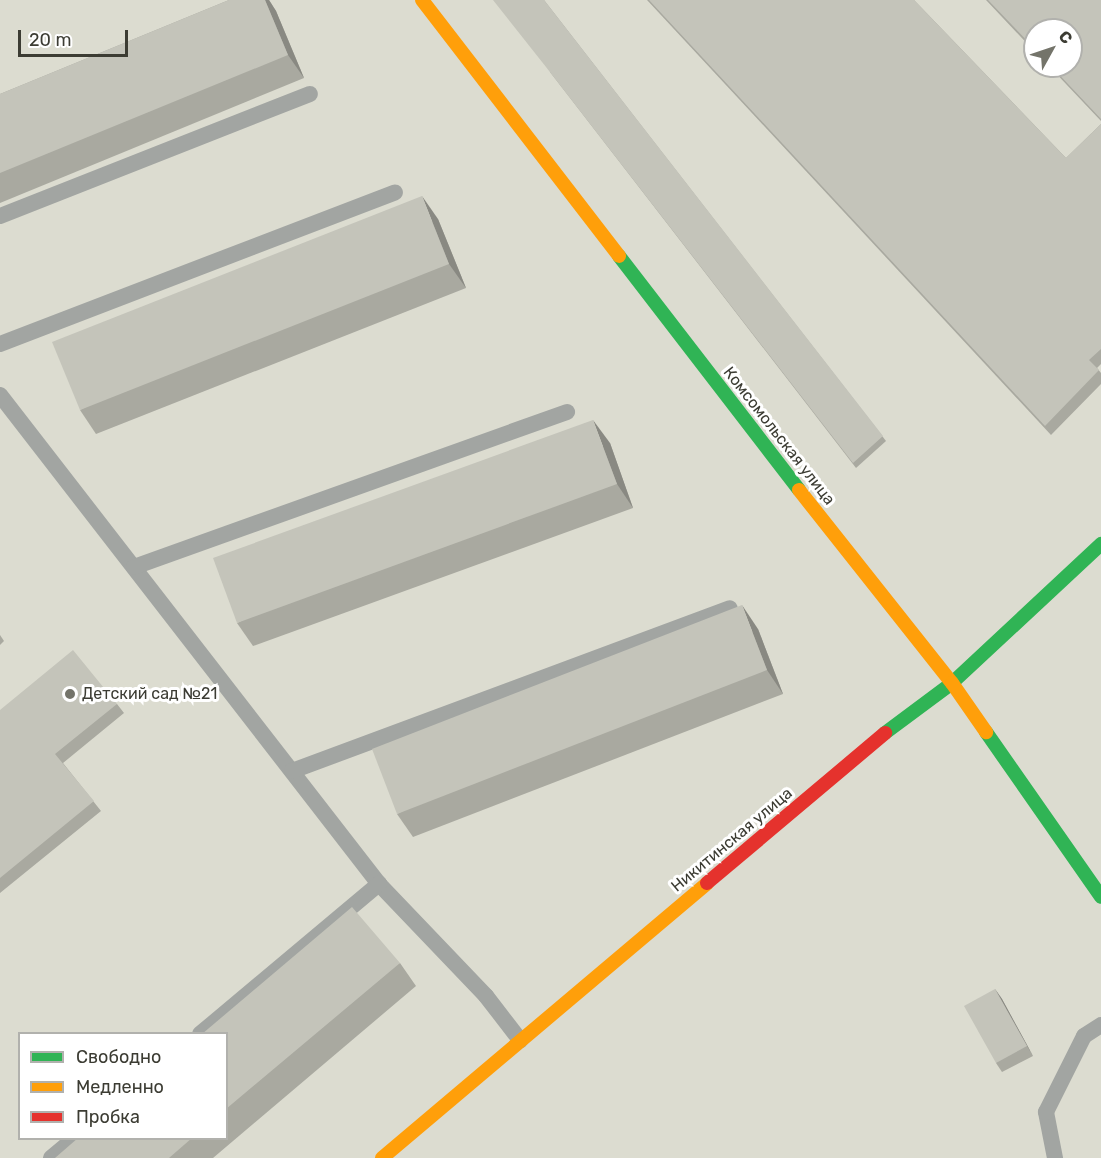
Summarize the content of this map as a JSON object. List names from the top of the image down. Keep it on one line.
{"streets":{"street":["Комсомольская улица","Никитинская улица"]},"crossings":[["Комсомольская улица","Никитинская улица"]],"places":["Детский сад №21"],"legend":["Свободно","Медленно","Пробка"],"scale_bar":"20 m","north":"top right"}
